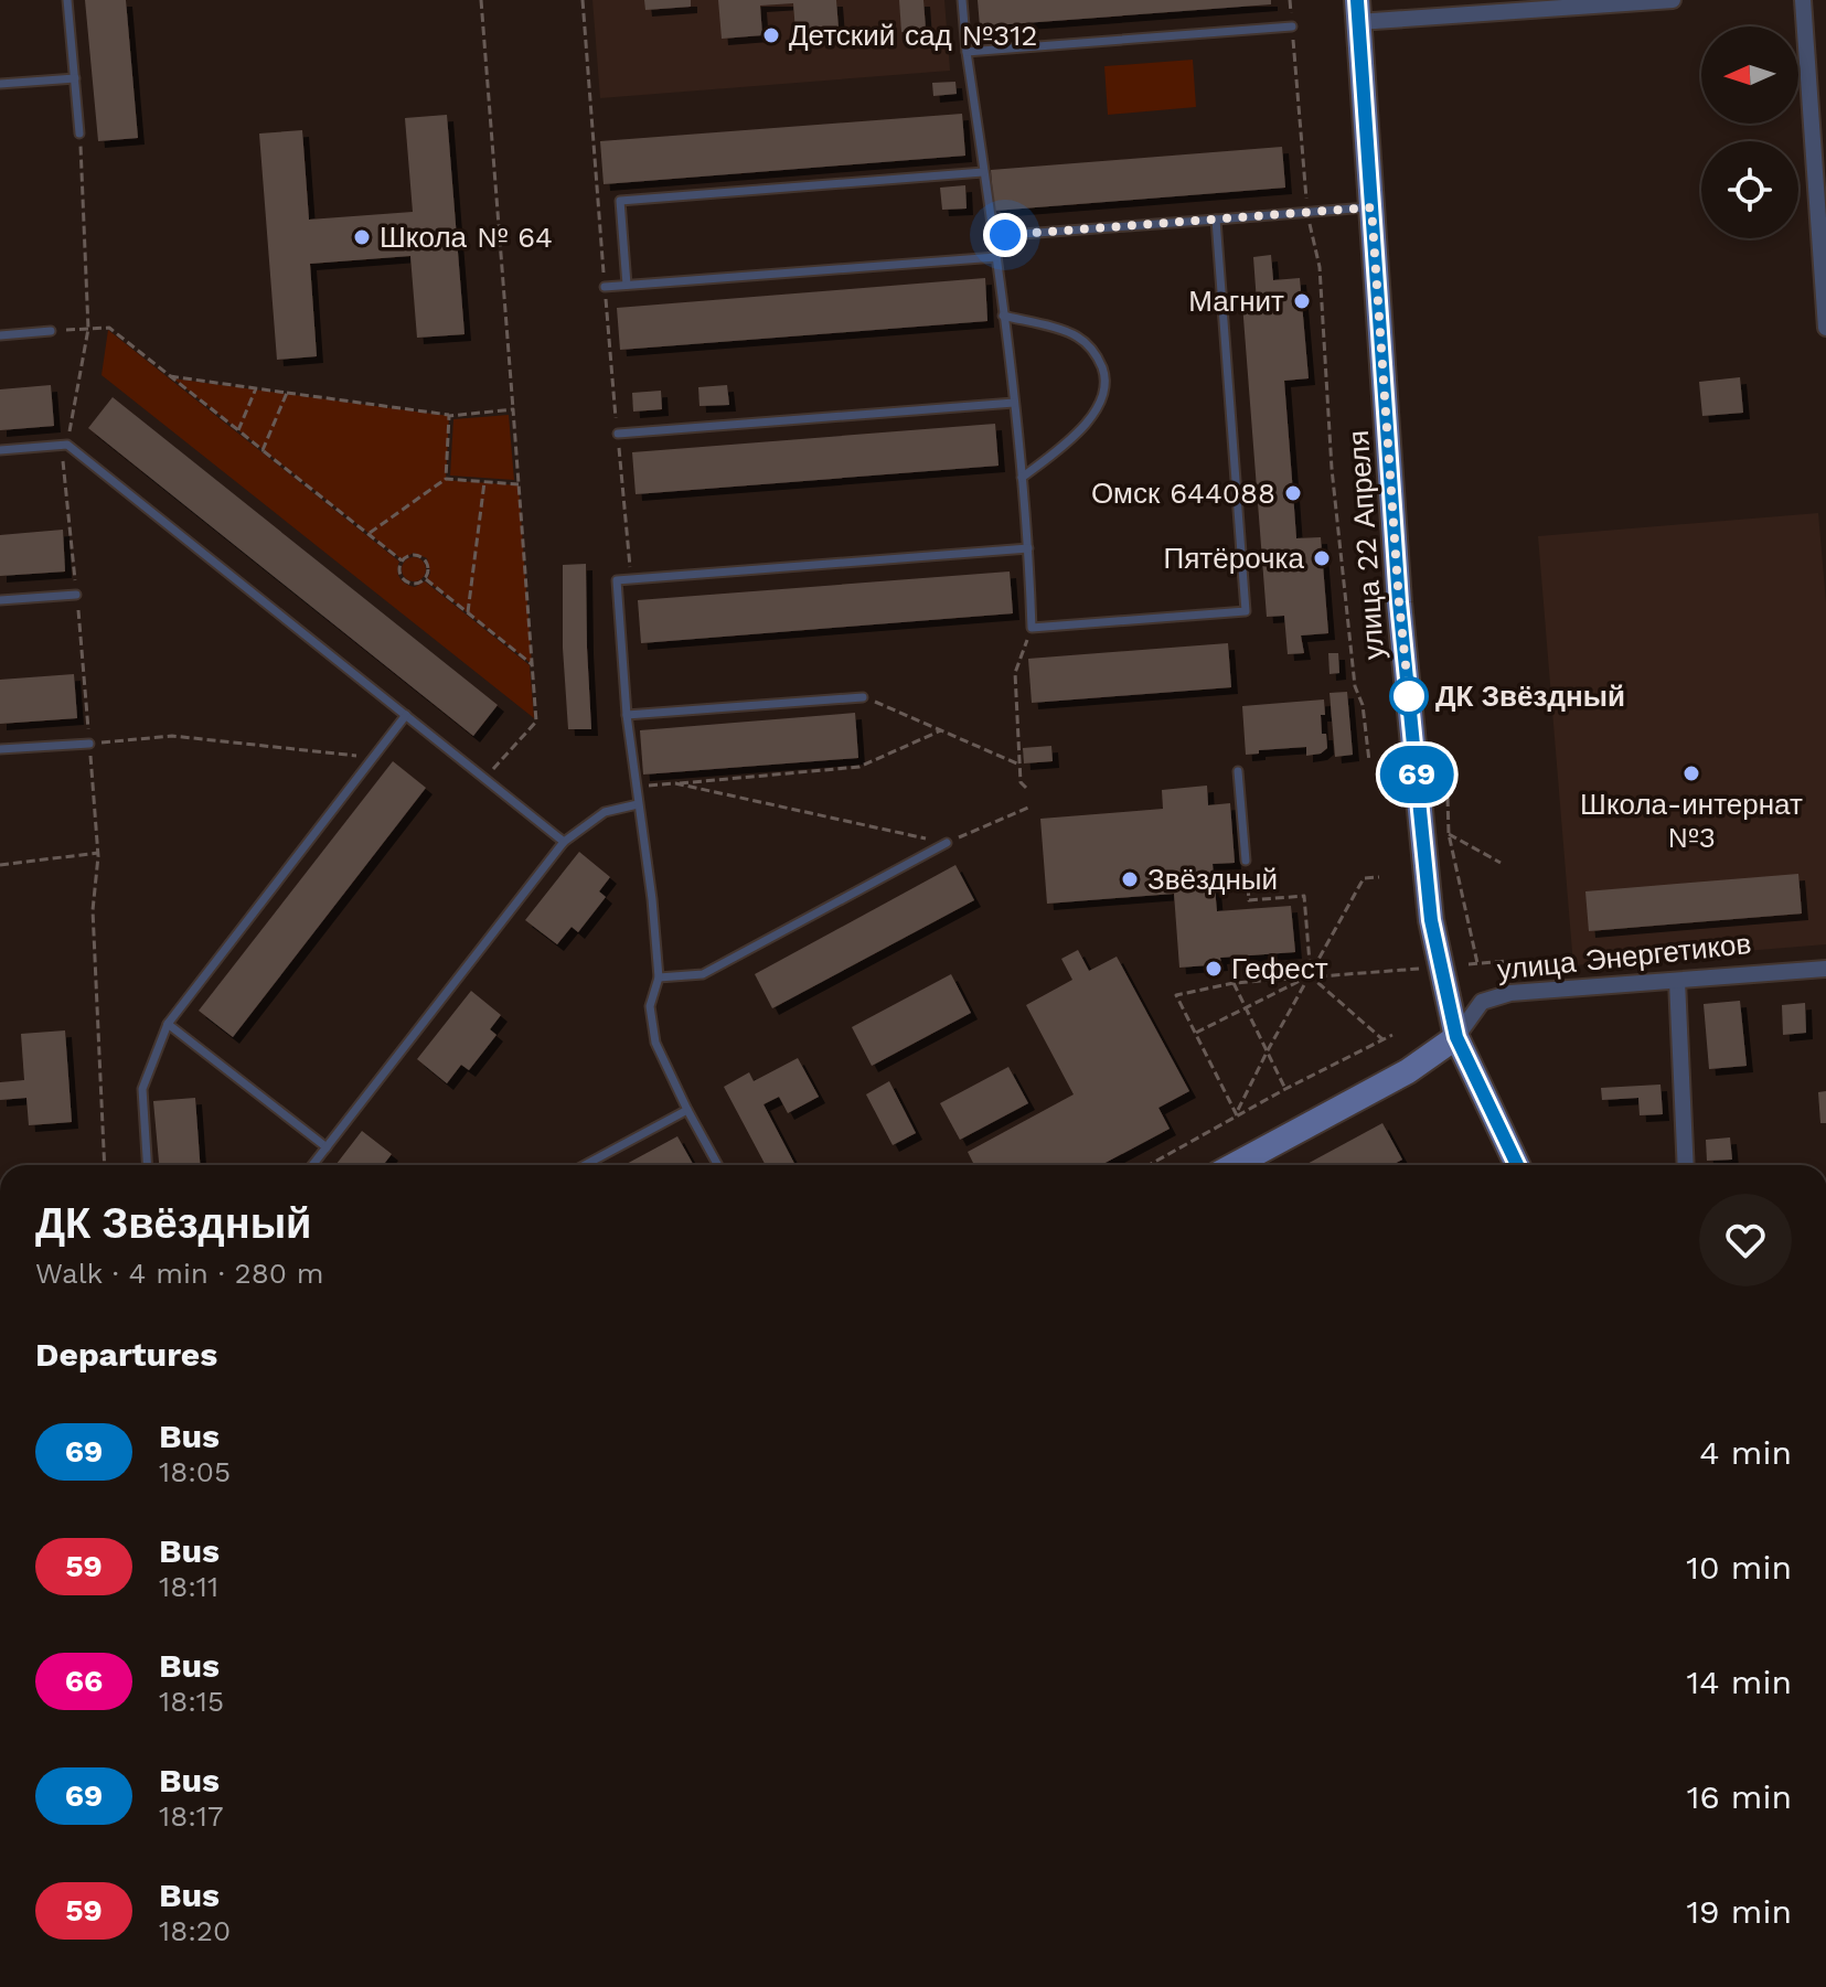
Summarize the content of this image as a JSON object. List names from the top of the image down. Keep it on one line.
{"streets":{"main road":["улица 22 Апреля","улица Энергетиков"]},"crossings":[["улица 22 Апреля","улица Энергетиков"]],"places":["Детский сад №312","Школа № 64","Магнит","Омск 644088","Пятёрочка","ДК Звёздный","Школа-интернат №3","Звёздный","Гефест"],"lines":["bus line 69"],"north":"left","page":{"on_map":"69","heading":[["ДК Звёздный","Walk · 4 min · 280 m"],"Departures"],"list":[{"mark":"69","name":"Bus","note":"18:05","value":"4 min"},{"mark":"59","name":"Bus","note":"18:11","value":"10 min"},{"mark":"66","name":"Bus","note":"18:15","value":"14 min"},{"mark":"69","name":"Bus","note":"18:17","value":"16 min"},{"mark":"59","name":"Bus","note":"18:20","value":"19 min"}]}}
